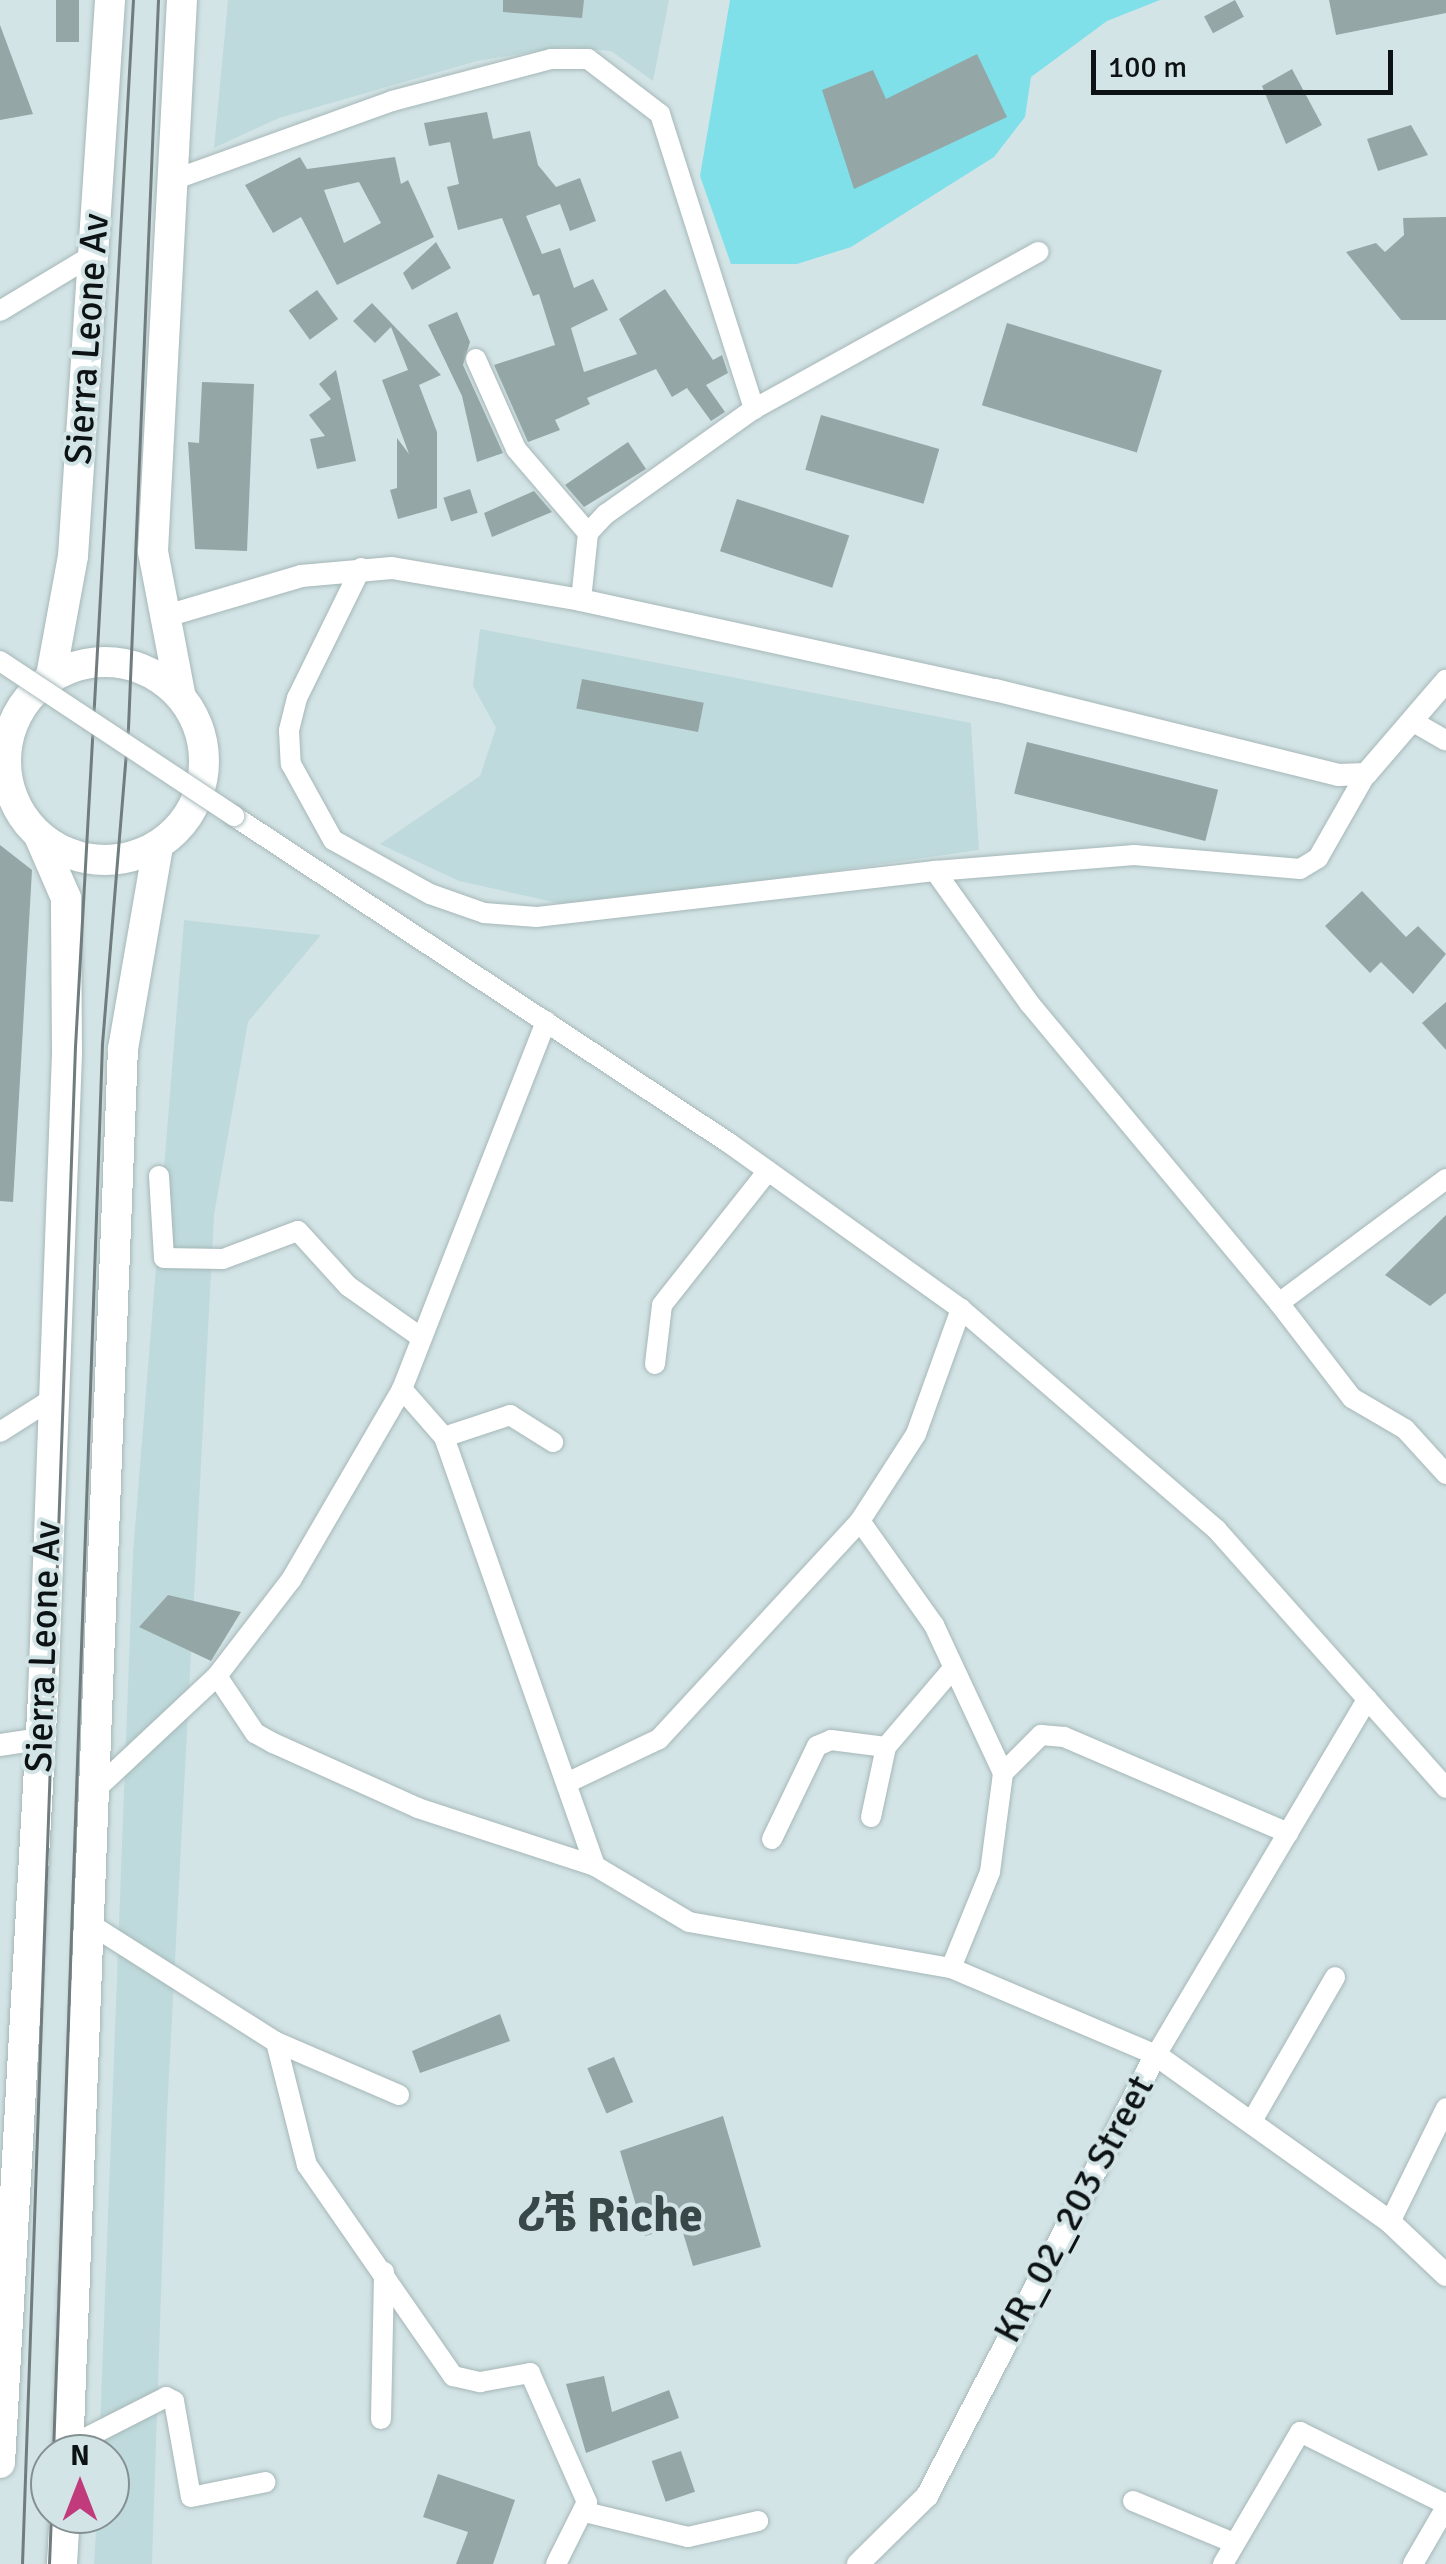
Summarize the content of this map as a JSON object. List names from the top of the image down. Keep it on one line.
{"streets":{"main road":["Sierra Leone Av"],"street":["KR_02_203 Street"]},"districts":["ሪቼ Riche"],"scale_bar":"100 m","north":"top"}
